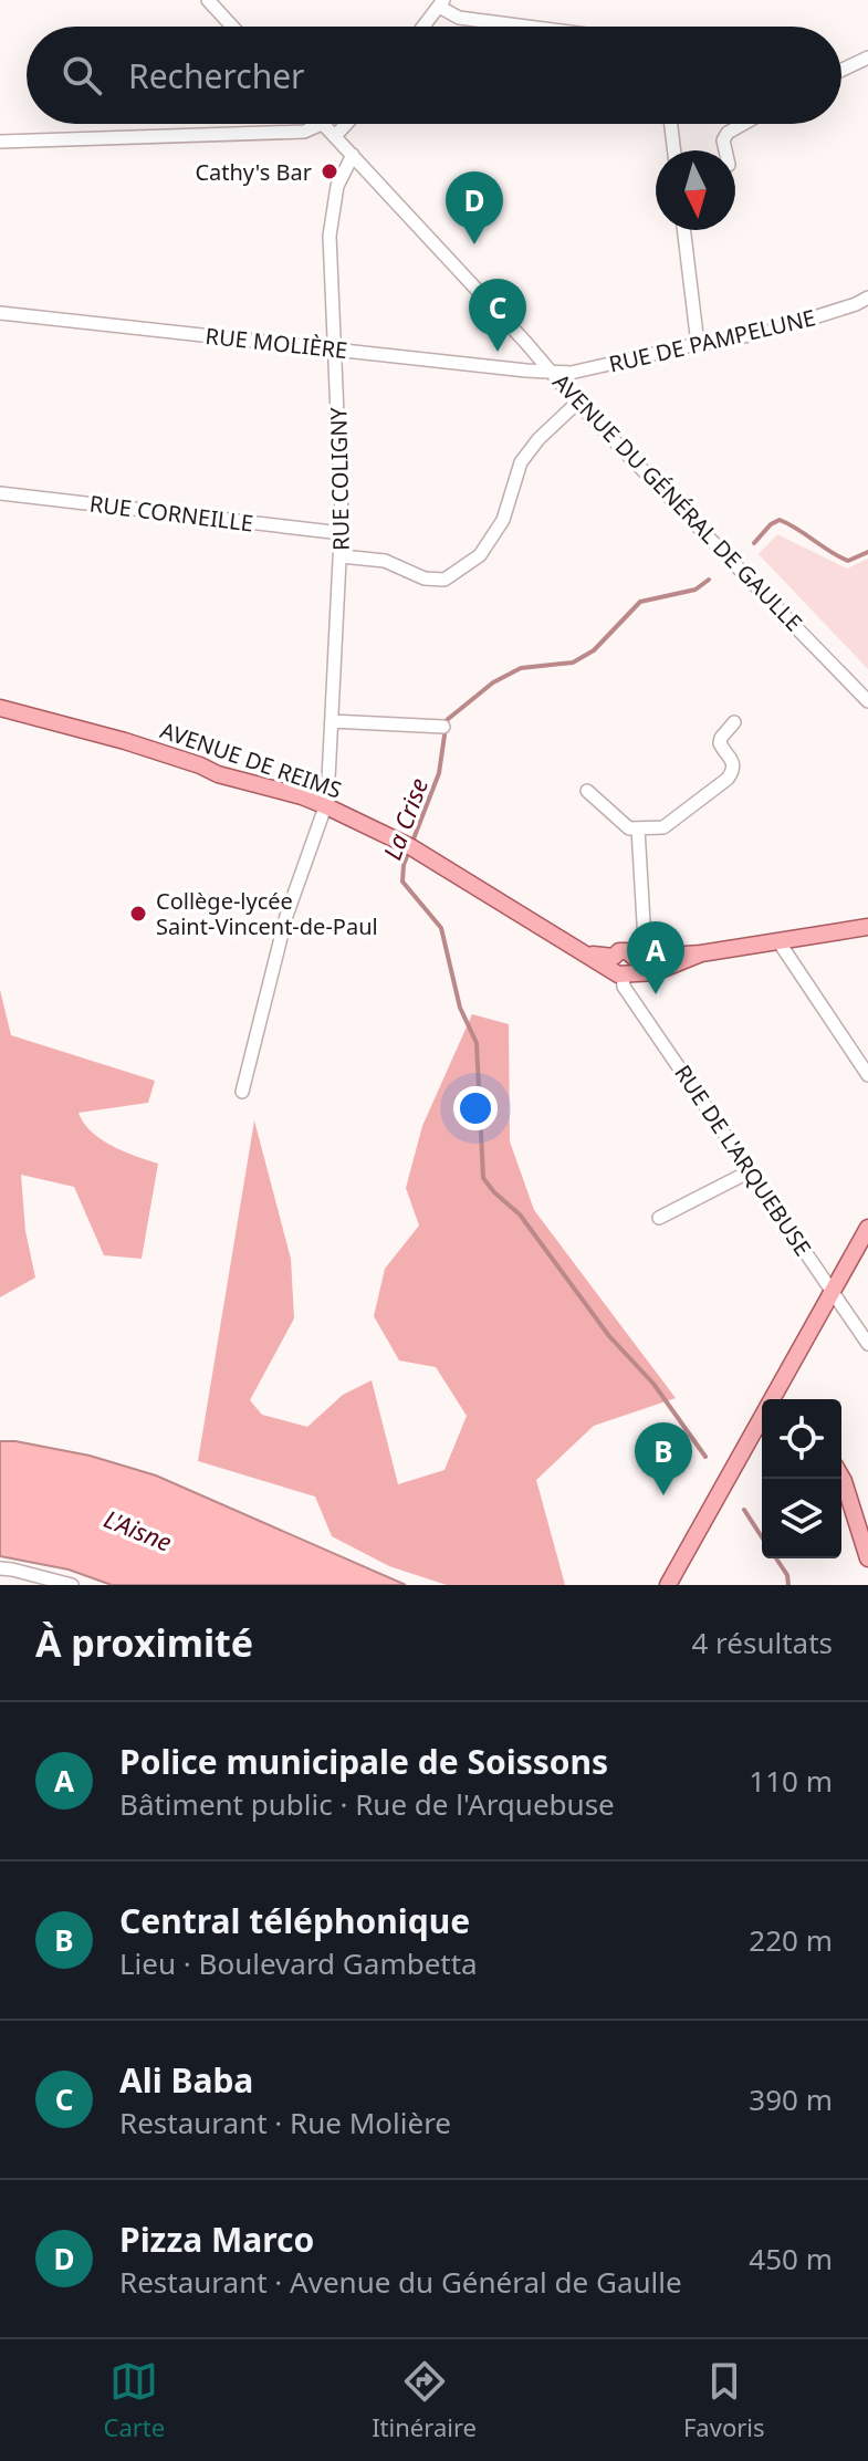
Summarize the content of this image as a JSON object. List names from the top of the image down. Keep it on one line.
{"streets":{"main road":["AVENUE DE REIMS"],"street":["RUE DE PAMPELUNE","RUE MOLIÈRE","RUE COLIGNY","AVENUE DU GÉNÉRAL DE GAULLE","RUE CORNEILLE","RUE DE L'ARQUEBUSE"]},"crossings":[["RUE DE PAMPELUNE","RUE MOLIÈRE"],["RUE DE PAMPELUNE","AVENUE DU GÉNÉRAL DE GAULLE"],["RUE MOLIÈRE","RUE COLIGNY"],["RUE MOLIÈRE","AVENUE DU GÉNÉRAL DE GAULLE"],["RUE COLIGNY","AVENUE DU GÉNÉRAL DE GAULLE"],["RUE COLIGNY","RUE CORNEILLE"],["RUE COLIGNY","AVENUE DE REIMS"],["AVENUE DE REIMS","RUE DE L'ARQUEBUSE"]],"water":["La Crise","L'Aisne"],"places":["Cathy's Bar","Collège-lycée Saint-Vincent-de-Paul"],"north":"bottom","page":{"search":"Rechercher","pins":["D","C","A","B"],"heading":["À proximité","4 résultats"],"list":[{"mark":"A","name":"Police municipale de Soissons","note":"Bâtiment public · Rue de l'Arquebuse","value":"110 m"},{"mark":"B","name":"Central téléphonique","note":"Lieu · Boulevard Gambetta","value":"220 m"},{"mark":"C","name":"Ali Baba","note":"Restaurant · Rue Molière","value":"390 m"},{"mark":"D","name":"Pizza Marco","note":"Restaurant · Avenue du Général de Gaulle","value":"450 m"}],"nav":["Carte","Itinéraire","Favoris"]}}
